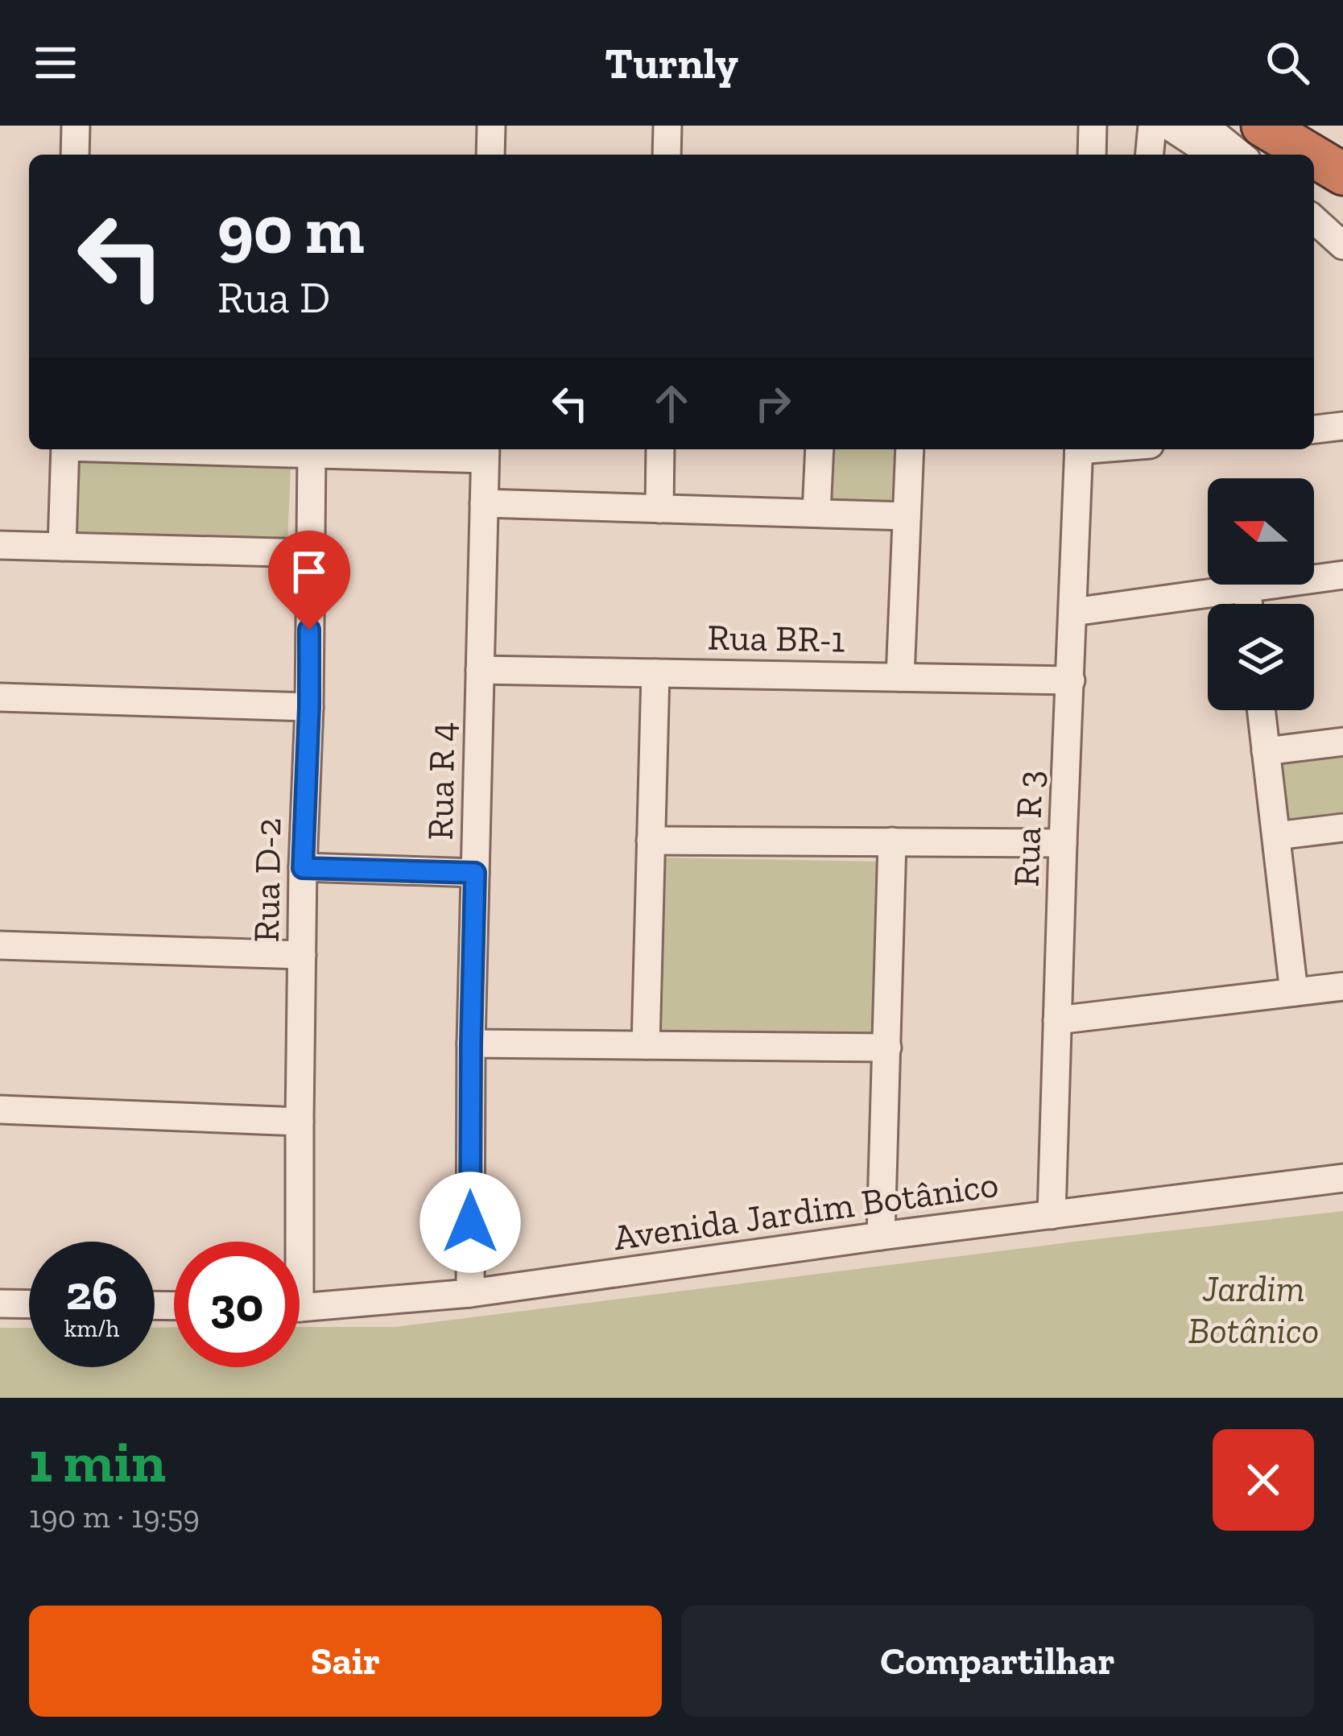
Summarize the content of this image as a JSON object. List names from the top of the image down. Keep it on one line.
{"streets":{"street":["Rua BR-1","Rua R 4","Rua R 3","Rua D-2","Avenida Jardim Botânico"]},"crossings":[["Rua BR-1","Rua R 4"],["Rua BR-1","Rua R 3"],["Rua R 4","Avenida Jardim Botânico"],["Rua R 3","Avenida Jardim Botânico"]],"parks":["Jardim Botânico"],"north":"left","page":{"header":"Turnly","turn":["90 m","Rua D"],"speed":"26 km/h","limit":"30","heading":["1 min","190 m · 19:59"],"buttons":["Sair","Compartilhar"]}}
